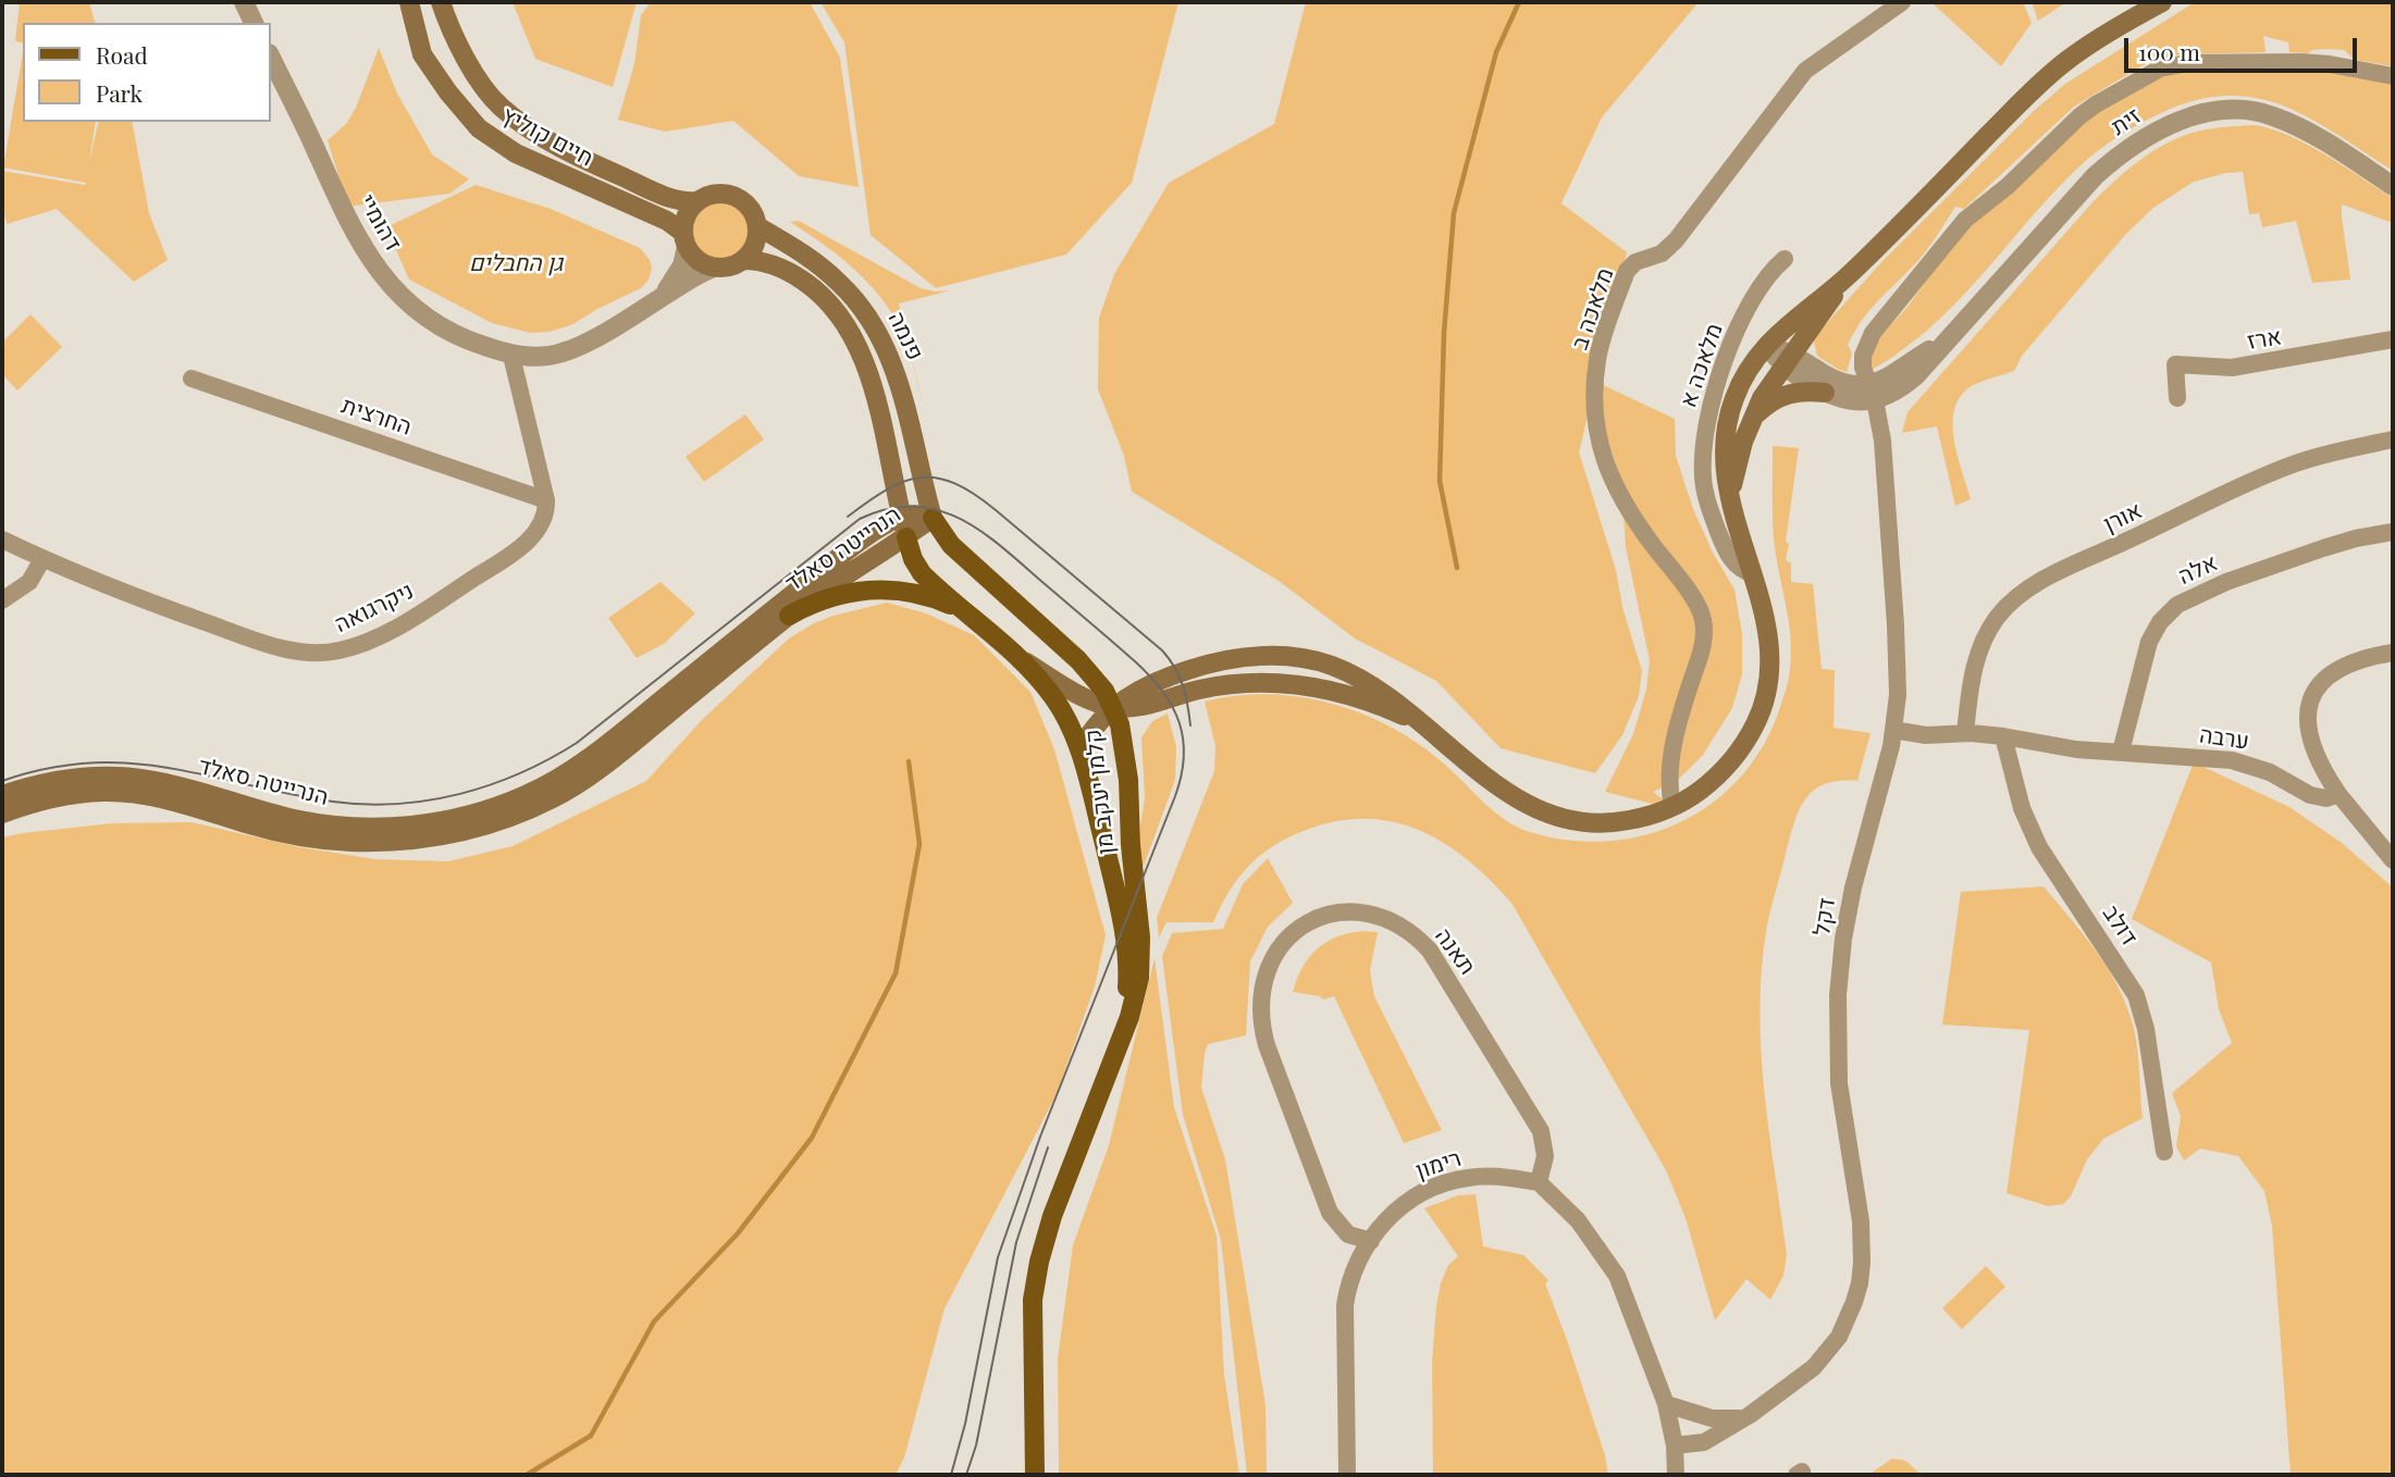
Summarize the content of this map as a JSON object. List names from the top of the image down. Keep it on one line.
{"streets":{"main road":["חיים קוליץ","פנמה","הנרייטה סאלד","קלמן יעקב מן"],"street":["זית","דהומיי","מלאכה ב","ארז","מלאכה א","החרצית","אורן","אלה","ניקרגואה","ערבה","דקל","דולב","תאנה","רימון"]},"crossings":[["זית","דקל"],["חיים קוליץ","פנמה"],["פנמה","הנרייטה סאלד"],["פנמה","קלמן יעקב מן"],["החרצית","ניקרגואה"],["אורן","ערבה"],["הנרייטה סאלד","קלמן יעקב מן"],["אלה","ערבה"],["ערבה","דקל"],["ערבה","דולב"],["תאנה","רימון"]],"parks":["גן החבלים"],"legend":["Road","Park"],"scale_bar":"100 m"}
